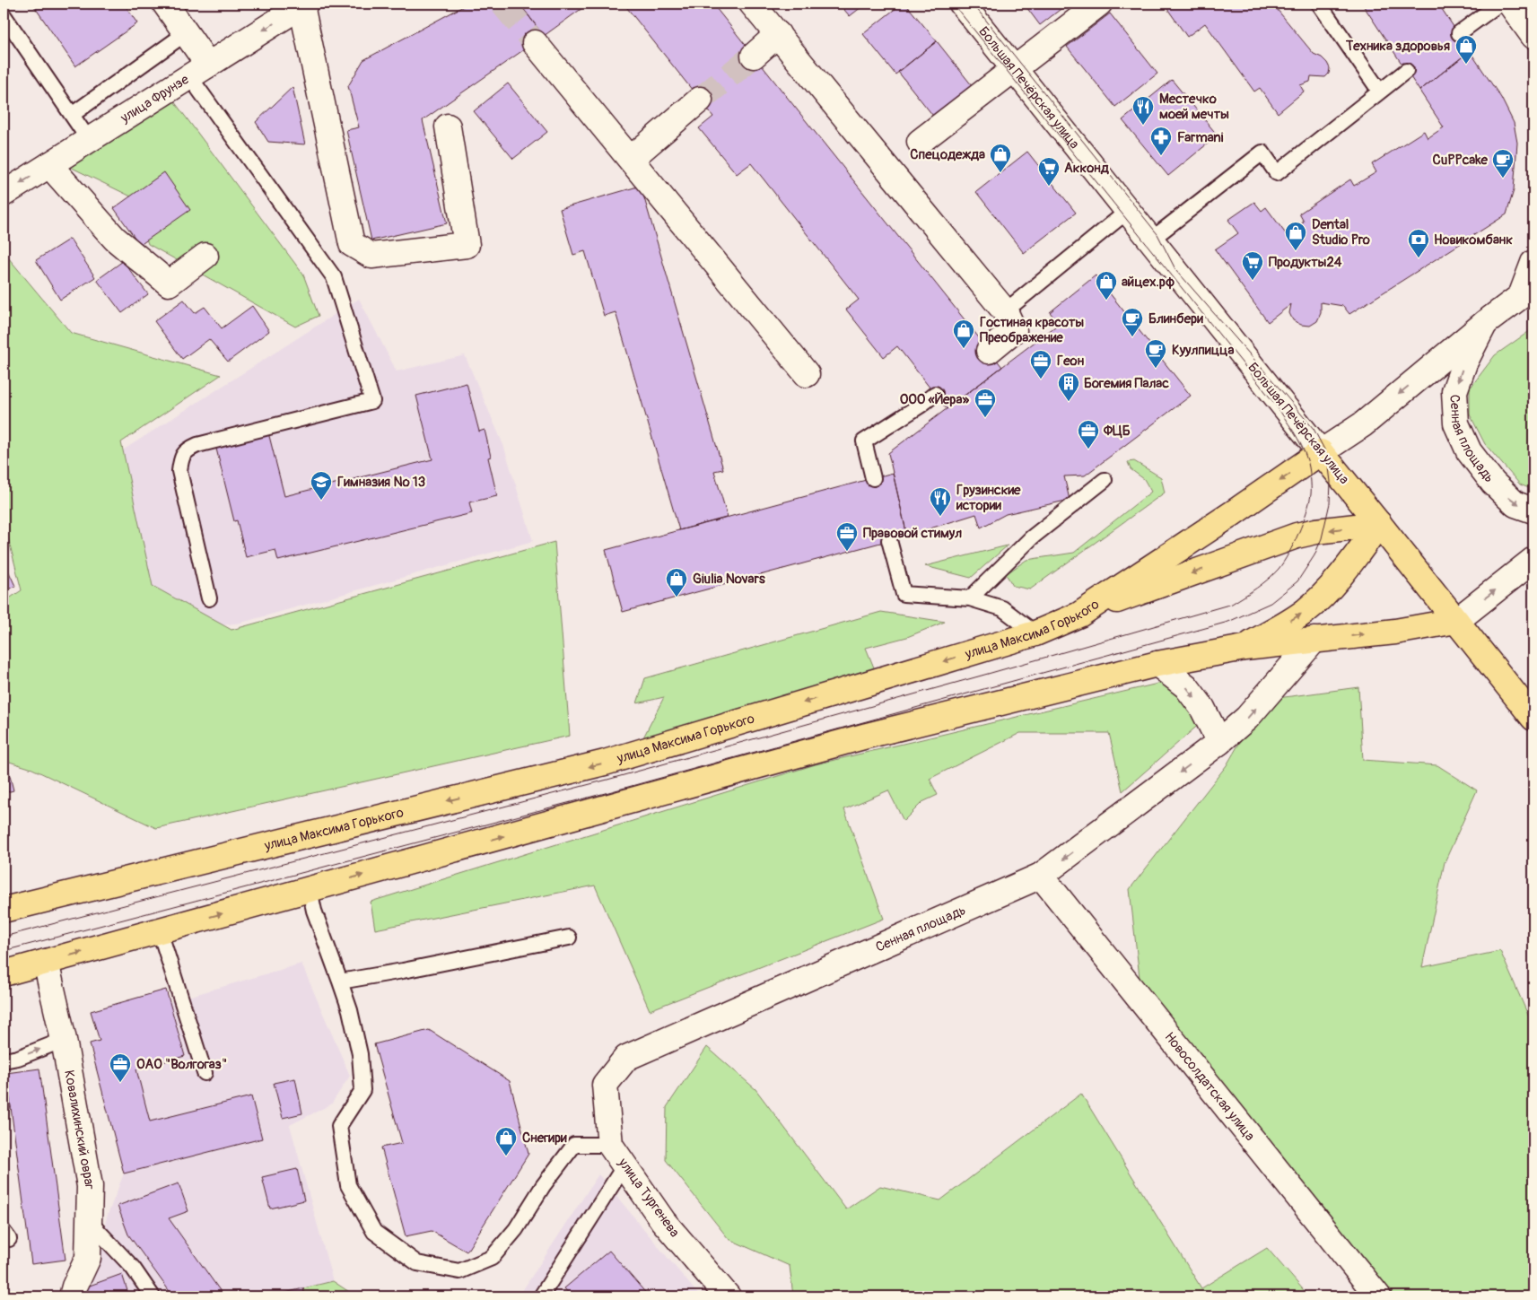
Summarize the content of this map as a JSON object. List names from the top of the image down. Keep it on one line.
{"streets":{"main road":["Большая Печёрская улица","улица Максима Горького"],"street":["улица Фрунзе","Сенная площадь","Новосолдатская улица","Ковалихинский овраг","улица Тургенева"]},"crossings":[["Большая Печёрская улица","Сенная площадь"],["Большая Печёрская улица","улица Максима Горького"],["Сенная площадь","улица Максима Горького"],["Сенная площадь","Новосолдатская улица"],["Сенная площадь","улица Тургенева"]],"one_way":["улица Фрунзе"],"places":{"shop":["Техника здоровья","Спецодежда","Dental Studio Pro","айцех.рф","Гостиная красоты Преображение","Giulia Novars","Снегири"],"restaurant":["Местечко моей мечты","Грузинские истории"],"pharmacy":["Farmani"],"cafe":["CuPPcake","Блинбери","Куулпицца"],"supermarket":["Акконд","Продукты24"],"bank":["Новикомбанк"],"office":["Геон","ООО «Йера»","ФЦБ","Правовой стимул","ОАО \"Волгогаз\""],"building":["Богемия Палас"],"school or university":["Гимназия № 13"]}}
